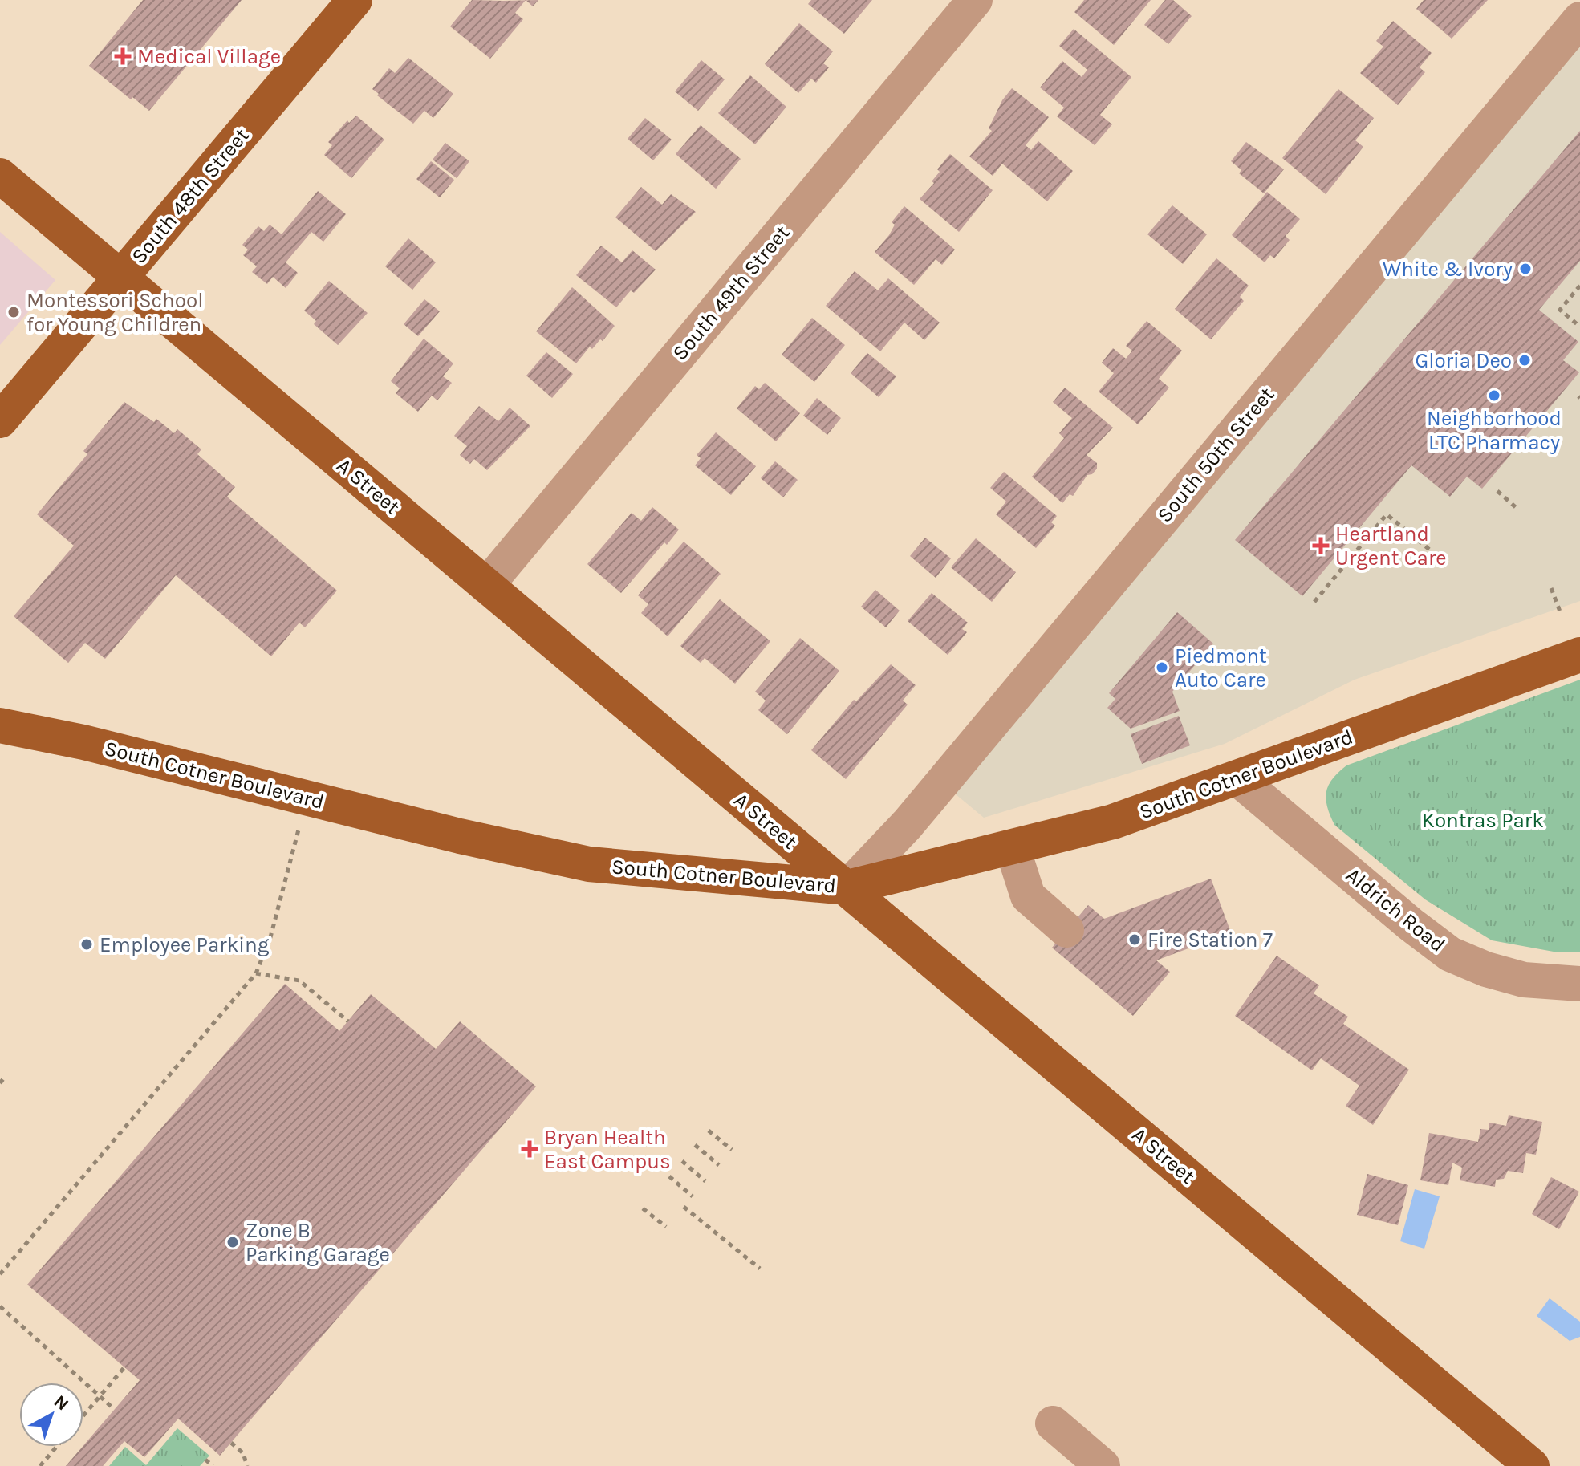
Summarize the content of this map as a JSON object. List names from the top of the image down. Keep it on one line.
{"streets":{"main road":["South 48th Street","A Street","South Cotner Boulevard"],"street":["South 49th Street","South 50th Street","Aldrich Road"]},"crossings":[["South 48th Street","A Street"],["South 49th Street","A Street"],["South 50th Street","A Street"],["South 50th Street","South Cotner Boulevard"],["A Street","South Cotner Boulevard"],["South Cotner Boulevard","Aldrich Road"]],"parks":["Kontras Park"],"places":{"health":["Medical Village","Heartland Urgent Care","Bryan Health East Campus"],"other":["White & Ivory","Montessori School for Young Children","Gloria Deo","Neighborhood LTC Pharmacy","Piedmont Auto Care","Fire Station 7","Employee Parking","Zone B Parking Garage"]},"north":"top right"}
